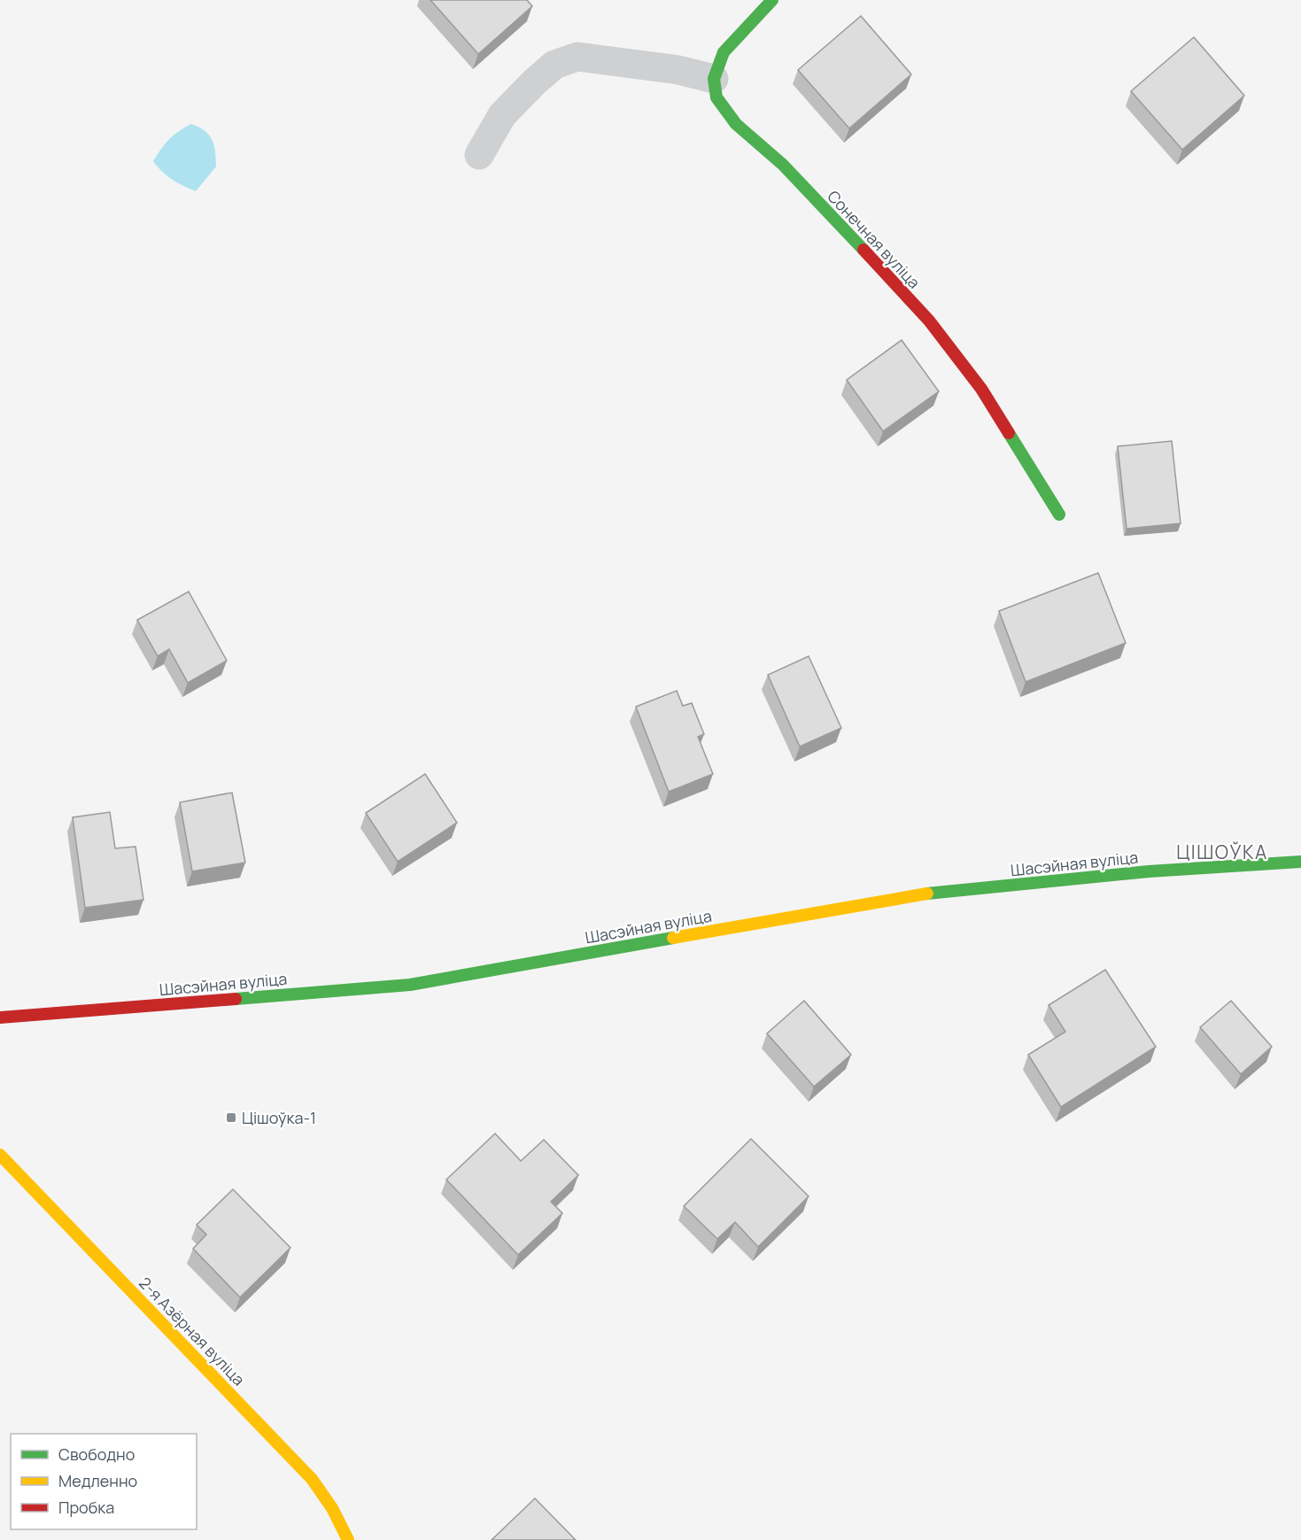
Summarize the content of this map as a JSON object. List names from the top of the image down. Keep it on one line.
{"streets":{"main road":["Сонечная вуліца","Шасэйная вуліца","2-я Азёрная вуліца"]},"districts":["ЦІШОЎКА"],"places":{"transit":["Цішоўка-1"]},"legend":["Свободно","Медленно","Пробка"]}
